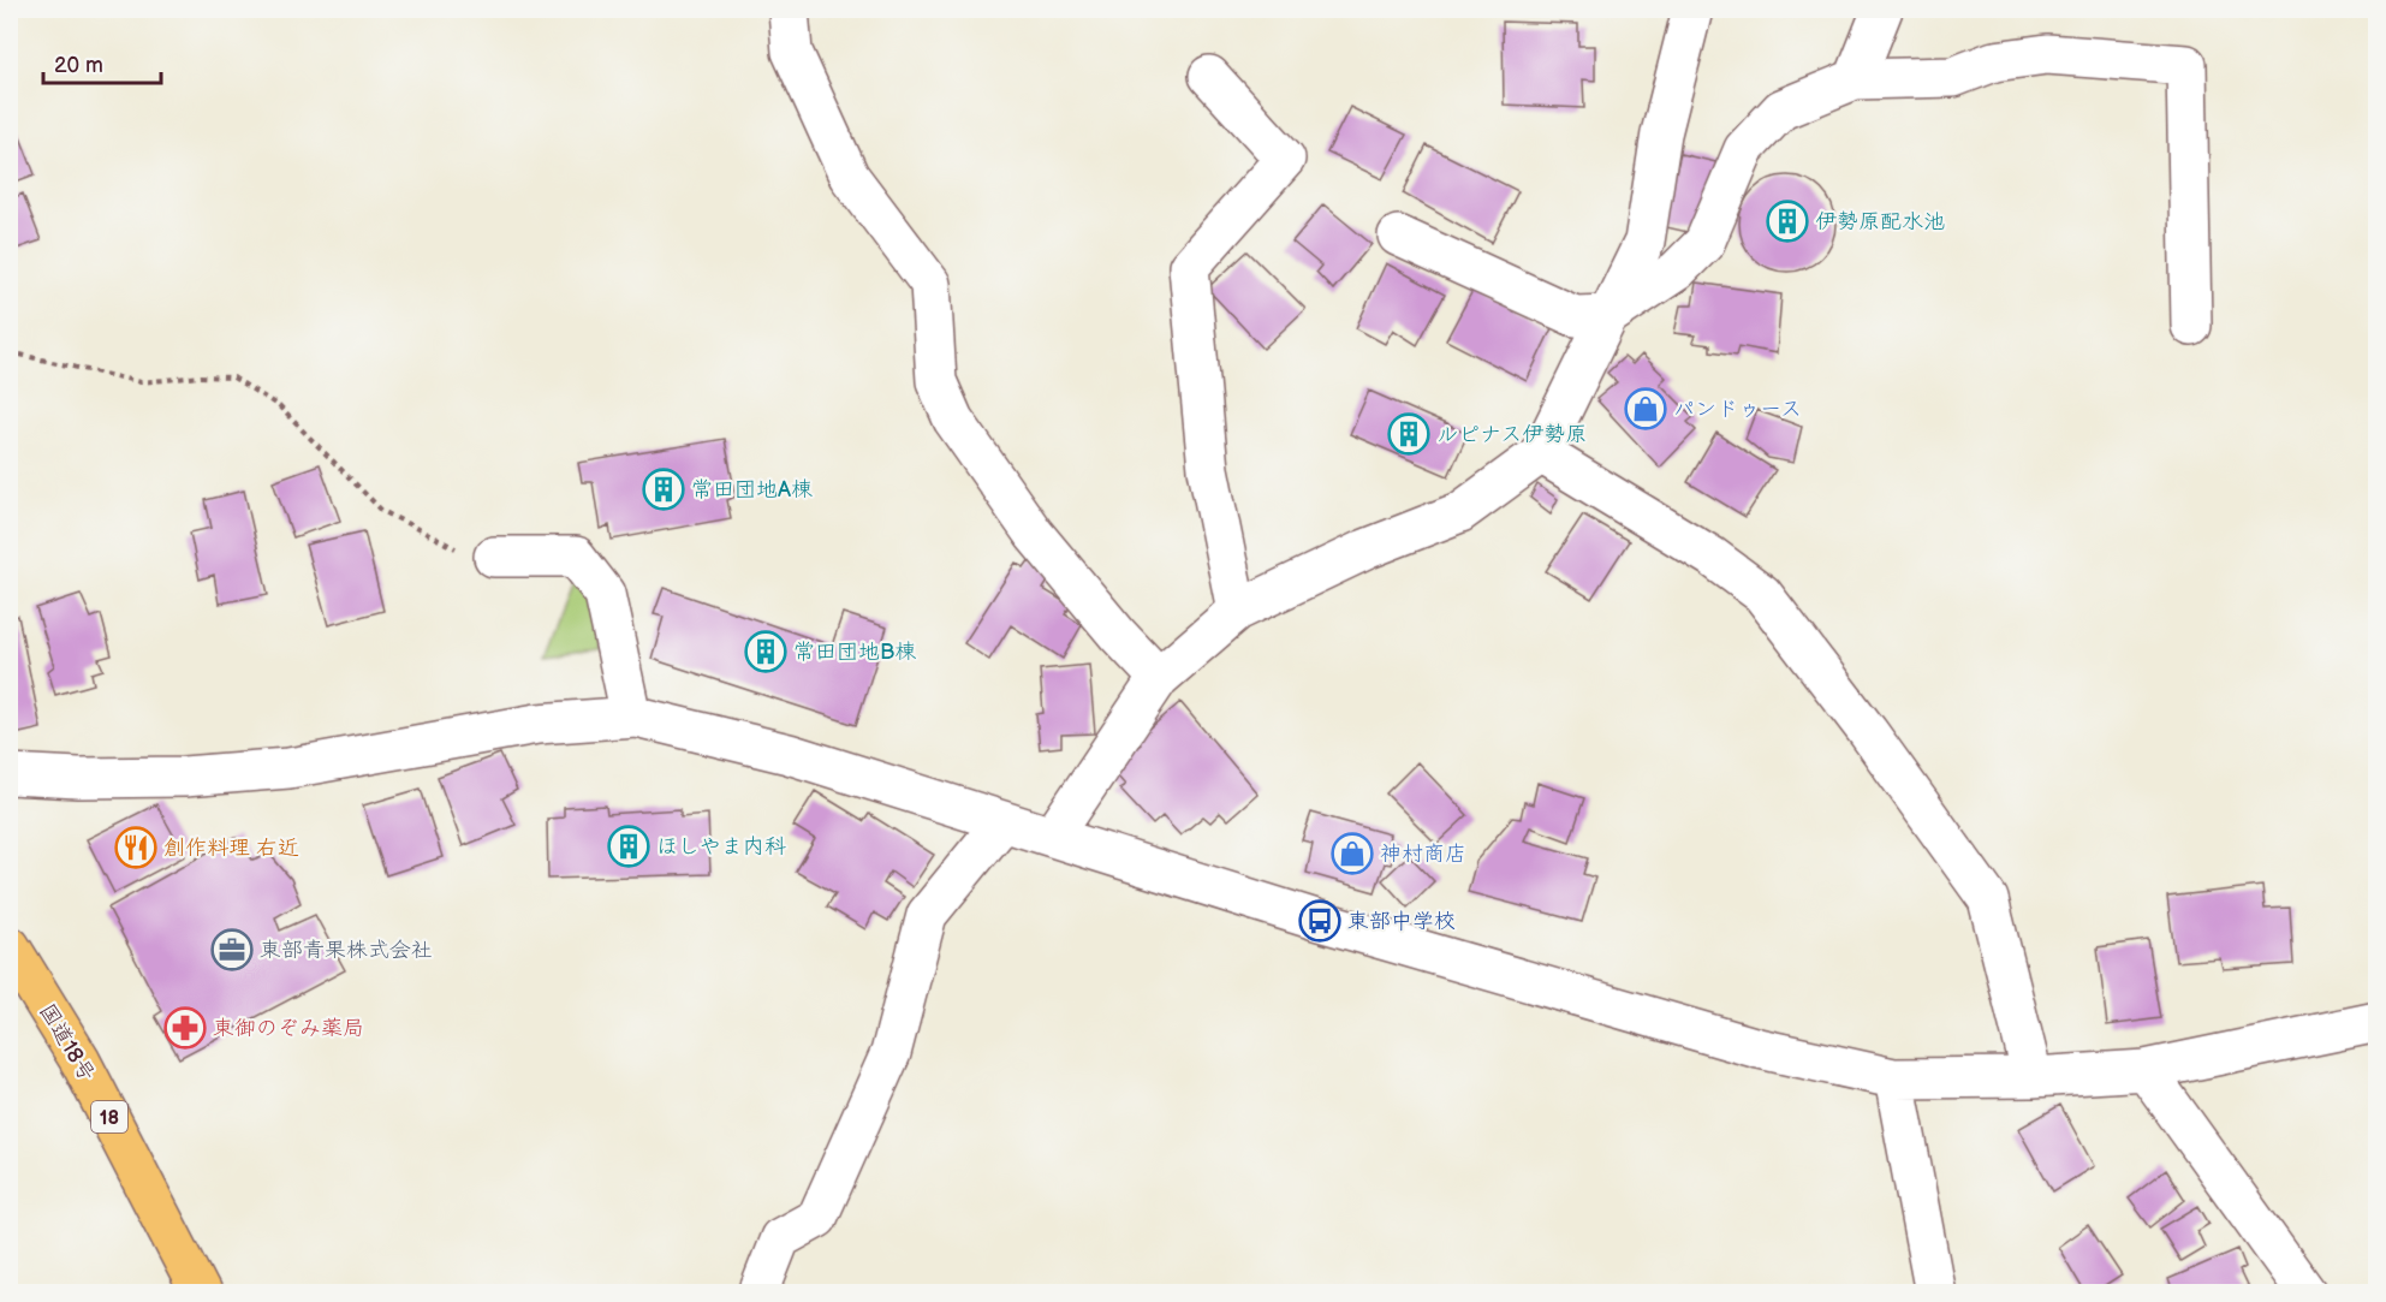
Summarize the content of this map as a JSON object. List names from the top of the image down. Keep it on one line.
{"streets":{"highway":["国道18号","18"]},"places":{"building":["伊勢原配水池","ルピナス伊勢原","常田団地A棟","常田団地B棟","ほしやま内科"],"shop":["パンドゥース","神村商店"],"restaurant":["創作料理 右近"],"bus stop":["東部中学校"],"office":["東部青果株式会社"],"pharmacy":["東御のぞみ薬局"]},"scale_bar":"20 m"}
